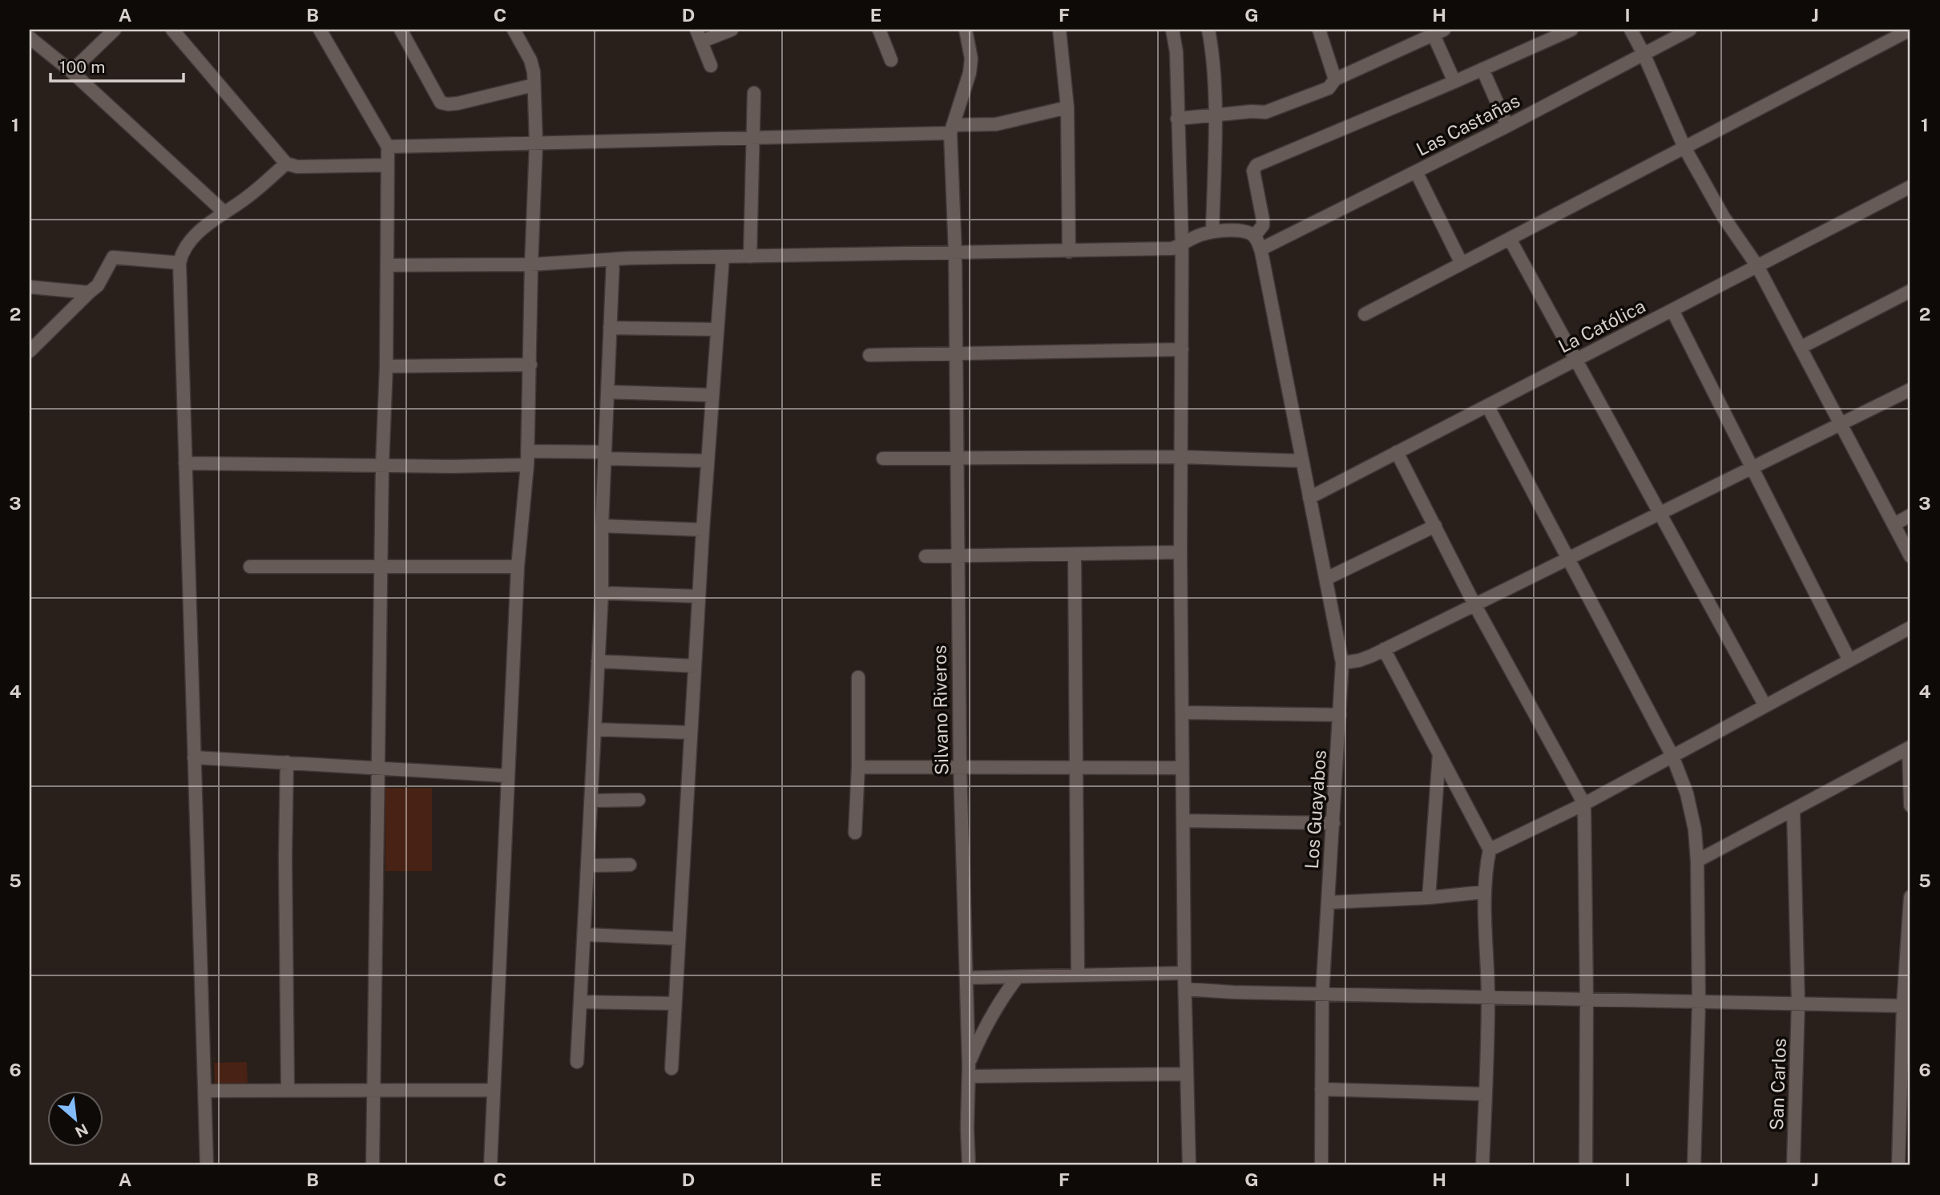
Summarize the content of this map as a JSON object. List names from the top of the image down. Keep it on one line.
{"streets":{"street":["Las Castañas","La Católica","Silvano Riveros","Los Guayabos","San Carlos"]},"crossings":[["Las Castañas","Los Guayabos"],["La Católica","Los Guayabos"]],"scale_bar":"100 m","north":"bottom right","grid":{"columns":["A","B","C","D","E","F","G","H","I","J"],"rows":["1","2","3","4","5","6"]}}
